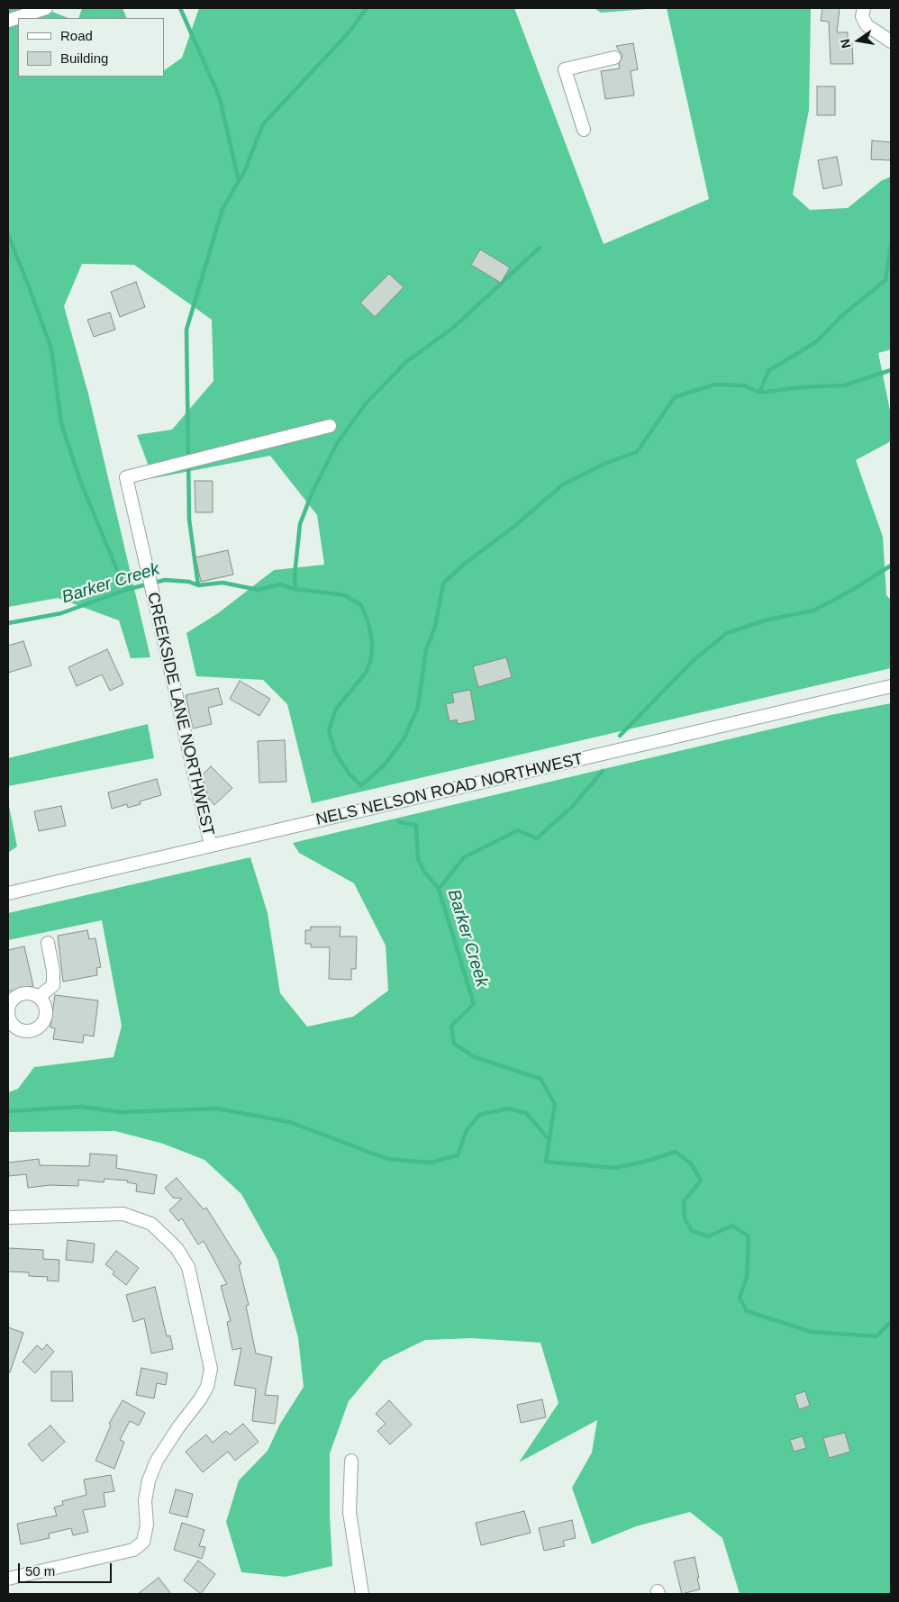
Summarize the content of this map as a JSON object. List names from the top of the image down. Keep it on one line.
{"streets":{"street":["CREEKSIDE LANE NORTHWEST","NELS NELSON ROAD NORTHWEST"]},"crossings":[["CREEKSIDE LANE NORTHWEST","NELS NELSON ROAD NORTHWEST"]],"water":["Barker Creek"],"legend":["Road","Building"],"scale_bar":"50 m","north":"left"}
